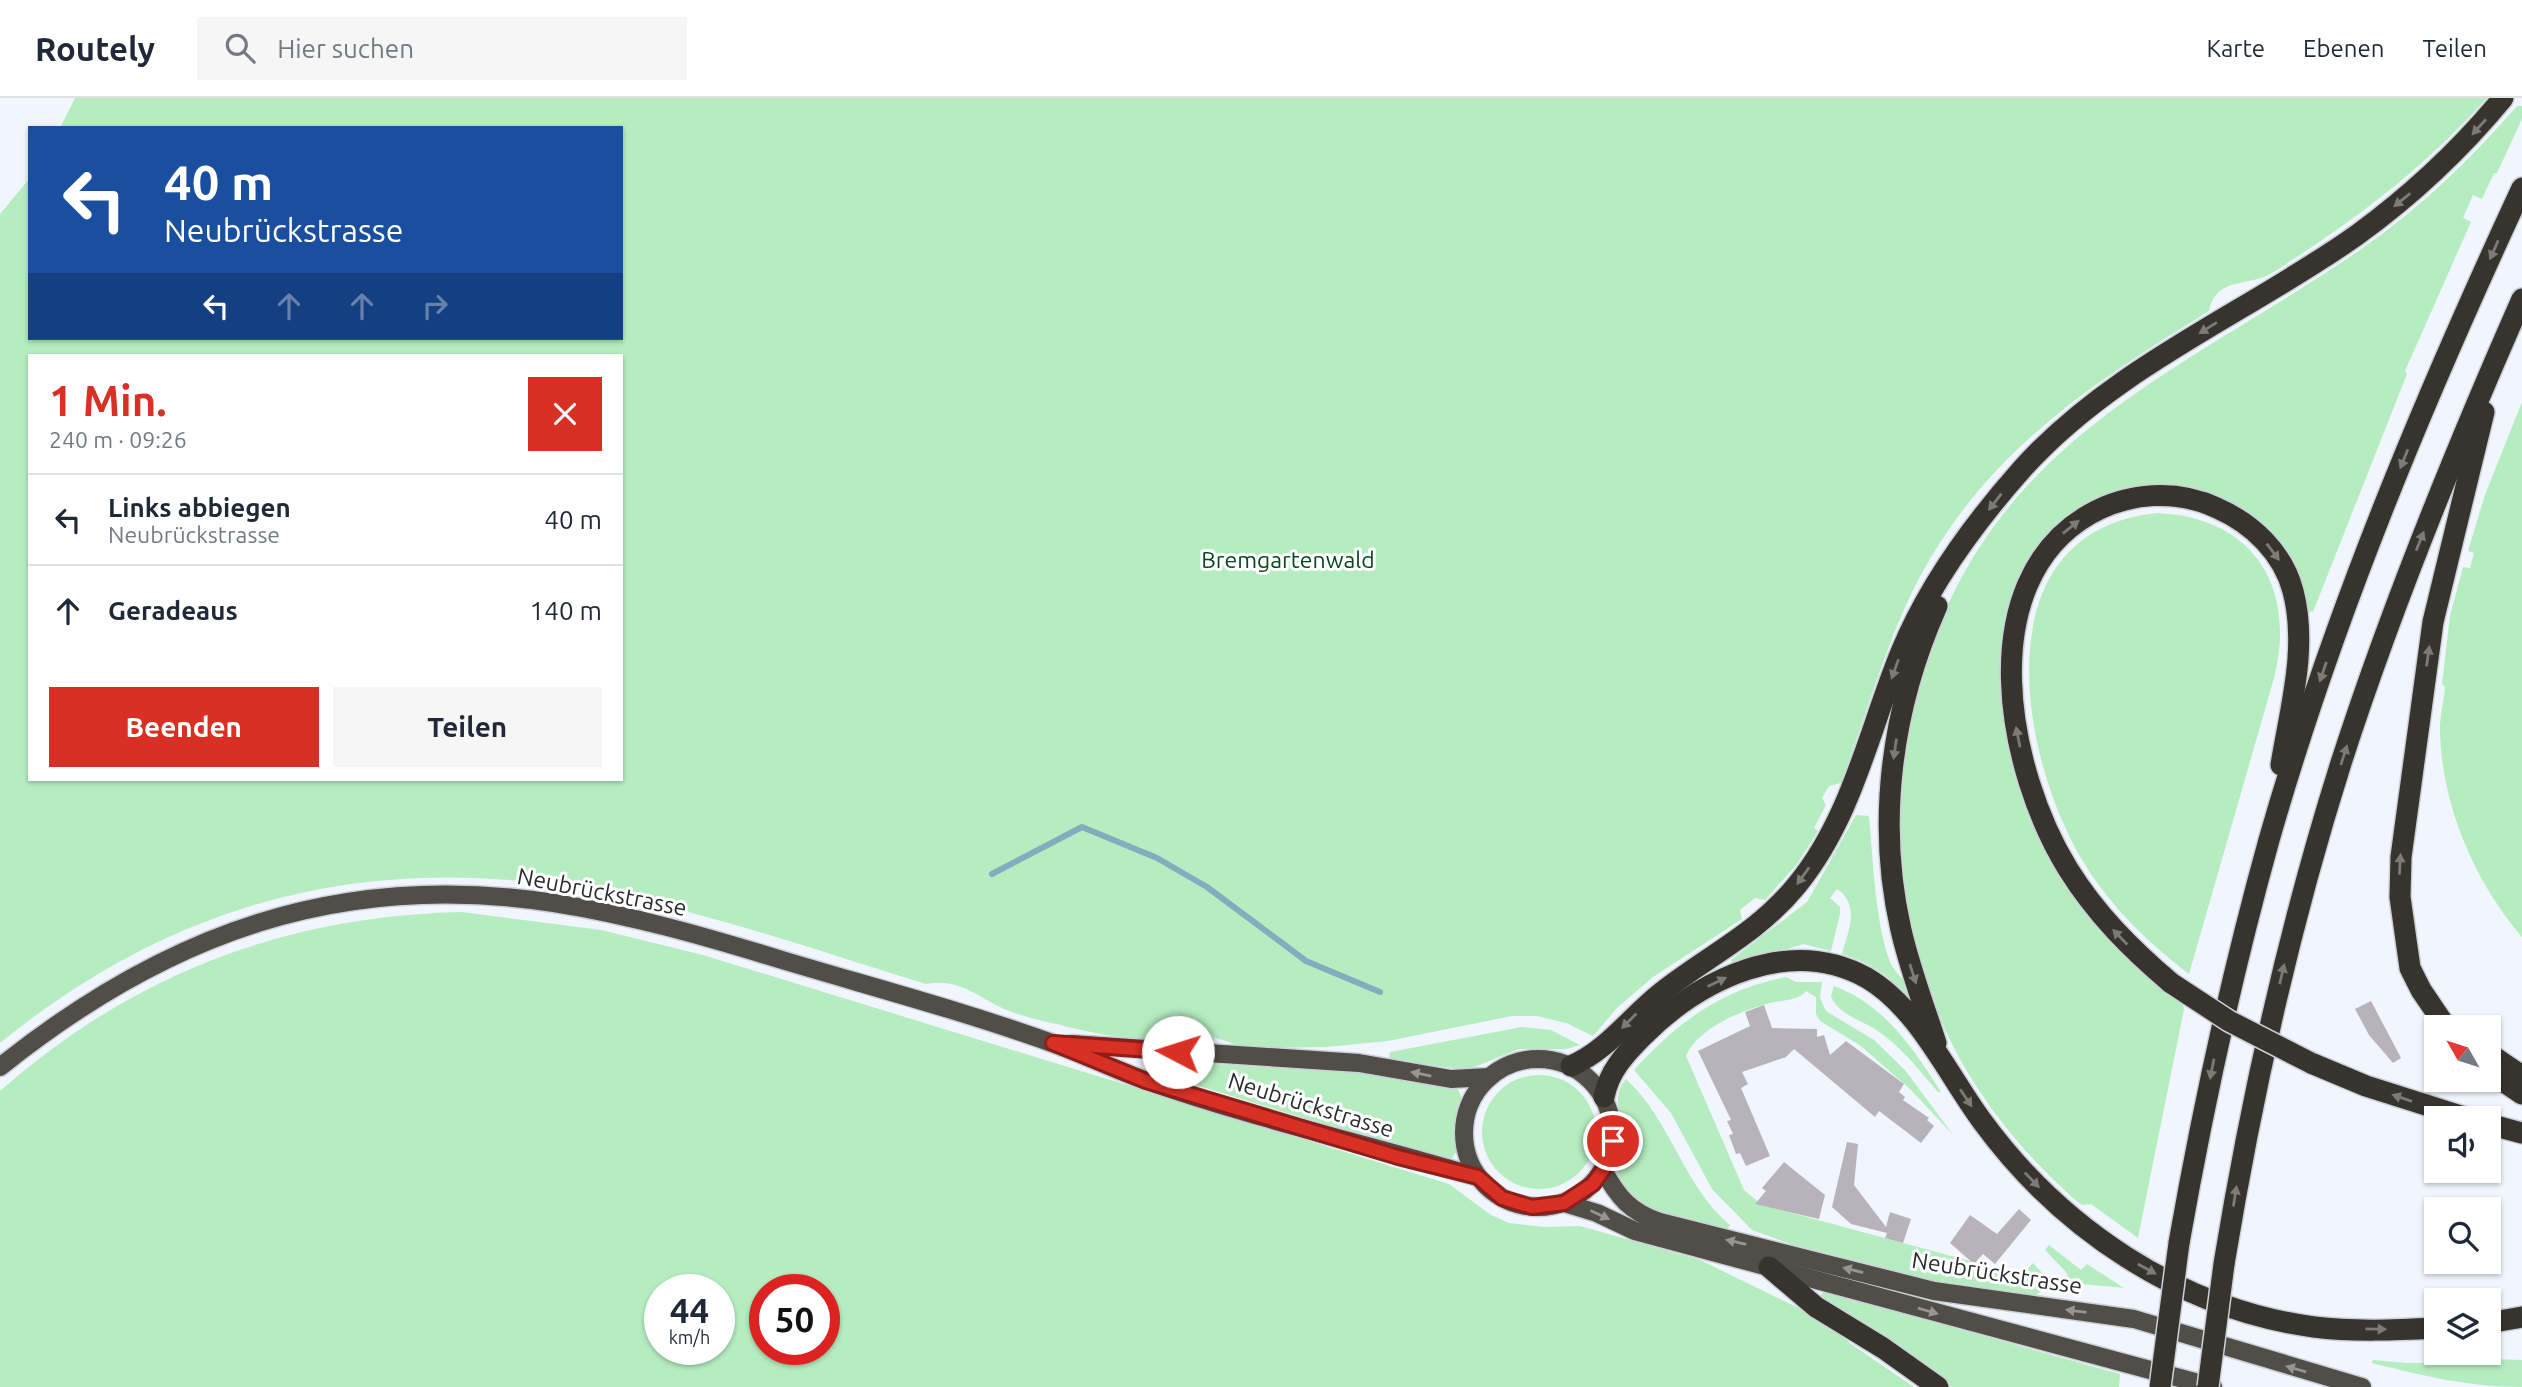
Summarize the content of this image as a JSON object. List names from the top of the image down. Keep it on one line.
{"streets":{"main road":["Neubrückstrasse"]},"parks":["Bremgartenwald"],"north":"top left","page":{"header":"Routely","search":"Hier suchen","nav":["Karte","Ebenen","Teilen"],"turn":["40 m","Neubrückstrasse"],"heading":["1 Min.","240 m · 09:26"],"list":[{"name":"Links abbiegen","note":"Neubrückstrasse","value":"40 m"},{"name":"Geradeaus","value":"140 m"}],"buttons":["Beenden","Teilen"],"speed":"44 km/h","limit":"50"}}
